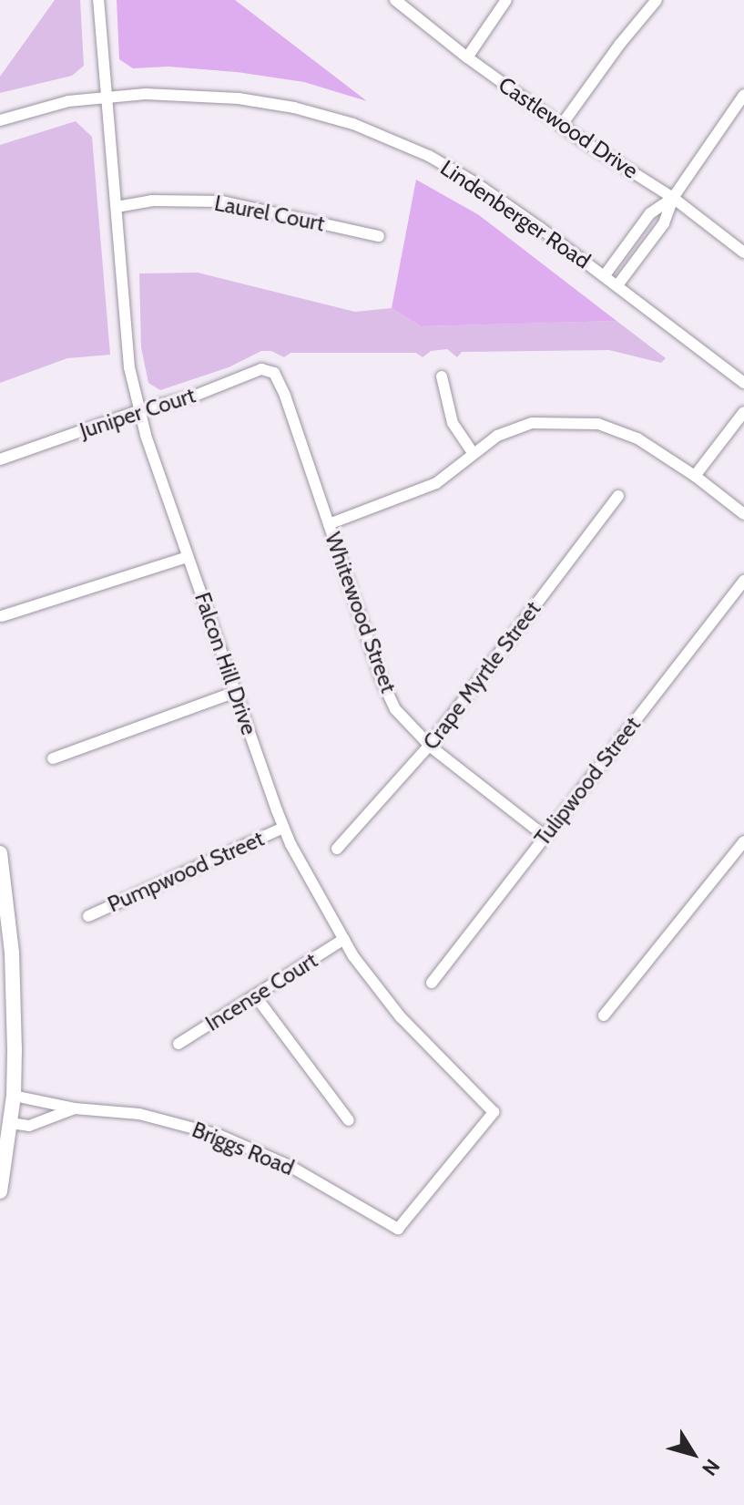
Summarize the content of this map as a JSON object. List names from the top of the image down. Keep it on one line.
{"streets":{"street":["Castlewood Drive","Laurel Court","Lindenberger Road","Juniper Court","Whitewood Street","Falcon Hill Drive","Crape Myrtle Street","Tulipwood Street","Pumpwood Street","Incense Court","Briggs Road"]},"crossings":[["Laurel Court","Falcon Hill Drive"],["Lindenberger Road","Falcon Hill Drive"],["Juniper Court","Whitewood Street"],["Juniper Court","Falcon Hill Drive"],["Whitewood Street","Crape Myrtle Street"],["Whitewood Street","Tulipwood Street"],["Falcon Hill Drive","Pumpwood Street"],["Falcon Hill Drive","Incense Court"],["Falcon Hill Drive","Briggs Road"]],"north":"bottom right"}
